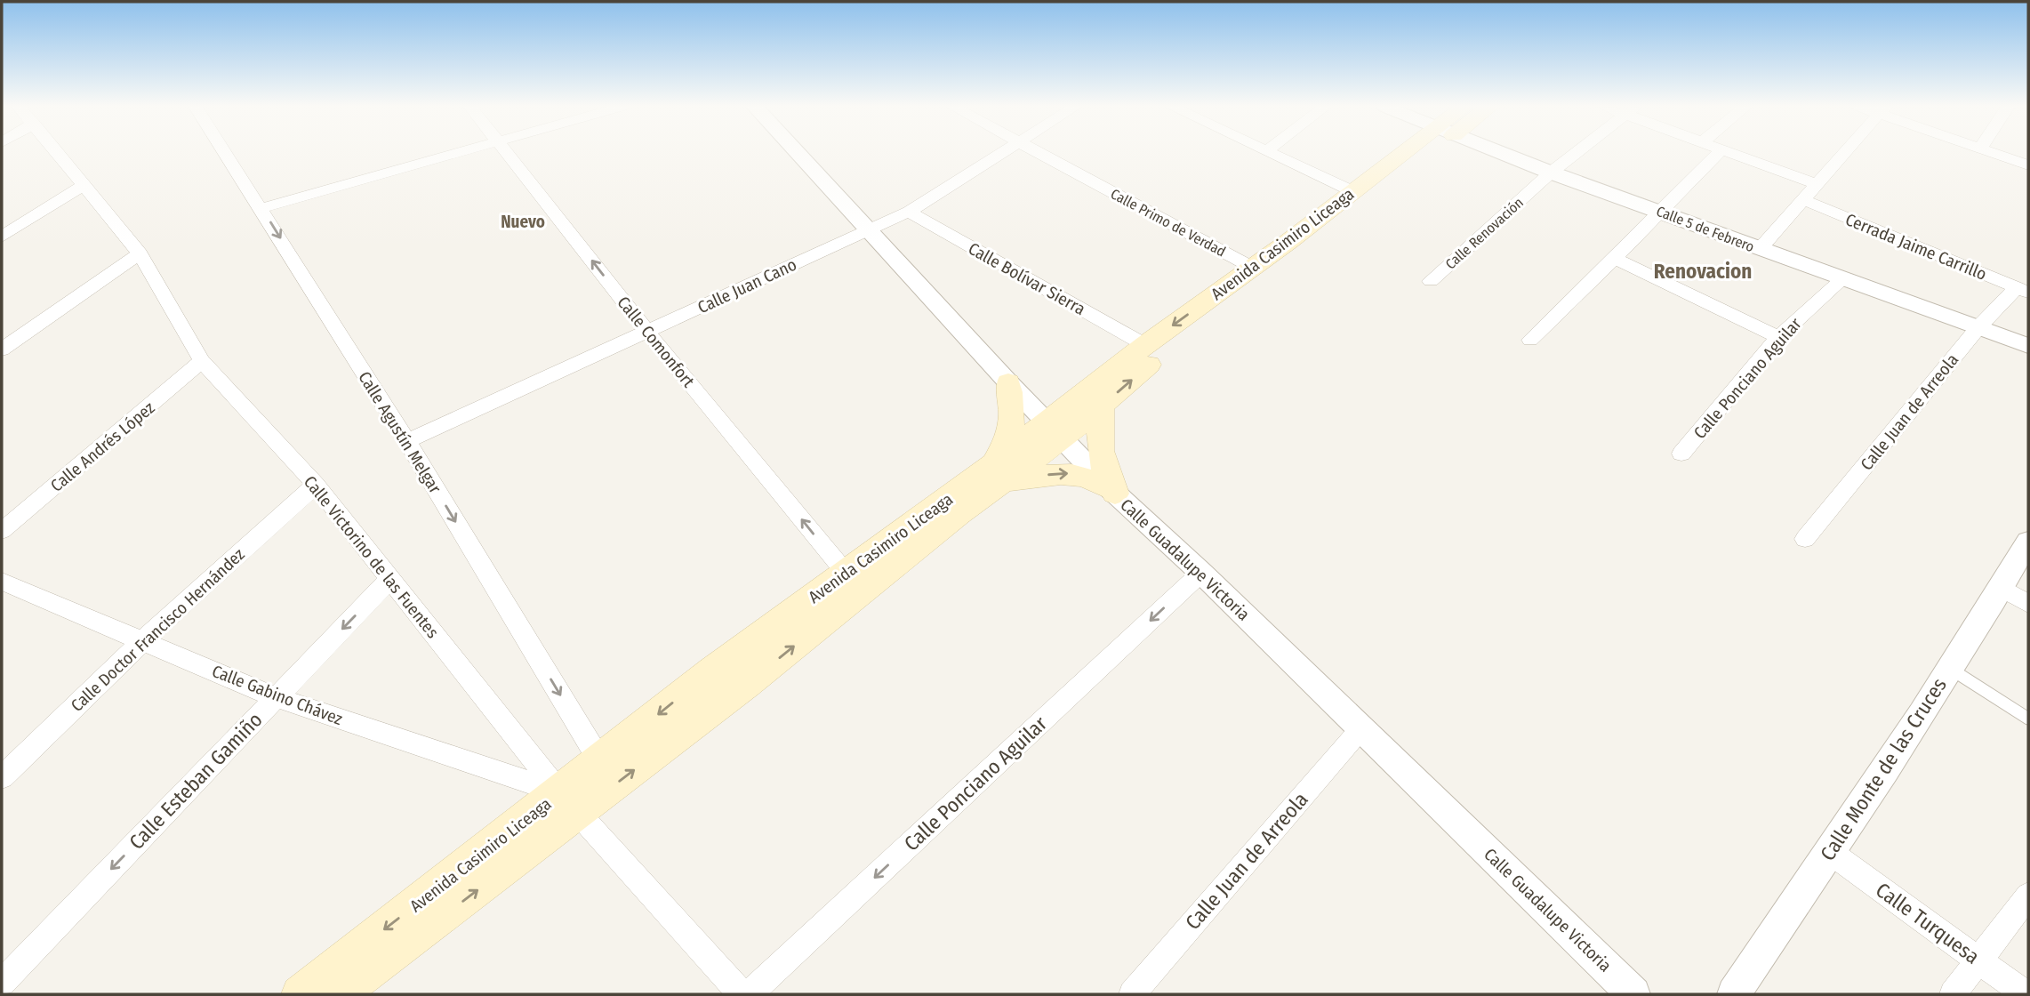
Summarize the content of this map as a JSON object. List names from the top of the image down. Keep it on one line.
{"streets":{"main road":["Avenida Casimiro Liceaga"],"street":["Calle Primo de Verdad","Calle 5 de Febrero","Calle Renovación","Cerrada Jaime Carrillo","Calle Bolívar Sierra","Calle Juan Cano","Calle Comonfort","Calle Ponciano Aguilar","Calle Juan de Arreola","Calle Agustín Melgar","Calle Andrés López","Calle Victorino de las Fuentes","Calle Guadalupe Victoria","Calle Doctor Francisco Hernández","Calle Gabino Chávez","Calle Monte de las Cruces","Calle Esteban Gamiño","Calle Turquesa"]},"crossings":[["Calle Primo de Verdad","Avenida Casimiro Liceaga"],["Calle 5 de Febrero","Calle Renovación"],["Calle 5 de Febrero","Calle Ponciano Aguilar"],["Calle 5 de Febrero","Calle Juan de Arreola"],["Avenida Casimiro Liceaga","Calle Bolívar Sierra"],["Avenida Casimiro Liceaga","Calle Comonfort"],["Avenida Casimiro Liceaga","Calle Agustín Melgar"],["Avenida Casimiro Liceaga","Calle Victorino de las Fuentes"],["Avenida Casimiro Liceaga","Calle Guadalupe Victoria"],["Avenida Casimiro Liceaga","Calle Gabino Chávez"],["Cerrada Jaime Carrillo","Calle Juan de Arreola"],["Calle Bolívar Sierra","Calle Juan Cano"],["Calle Juan Cano","Calle Comonfort"],["Calle Juan Cano","Calle Agustín Melgar"],["Calle Juan Cano","Calle Guadalupe Victoria"],["Calle Ponciano Aguilar","Calle Guadalupe Victoria"],["Calle Juan de Arreola","Calle Guadalupe Victoria"],["Calle Andrés López","Calle Victorino de las Fuentes"],["Calle Victorino de las Fuentes","Calle Doctor Francisco Hernández"],["Calle Victorino de las Fuentes","Calle Gabino Chávez"],["Calle Victorino de las Fuentes","Calle Esteban Gamiño"],["Calle Doctor Francisco Hernández","Calle Gabino Chávez"],["Calle Gabino Chávez","Calle Esteban Gamiño"],["Calle Monte de las Cruces","Calle Turquesa"]],"one_way":["Calle Comonfort","Calle Ponciano Aguilar","Calle Agustín Melgar","Calle Esteban Gamiño"],"districts":["Nuevo","Renovacion"]}
